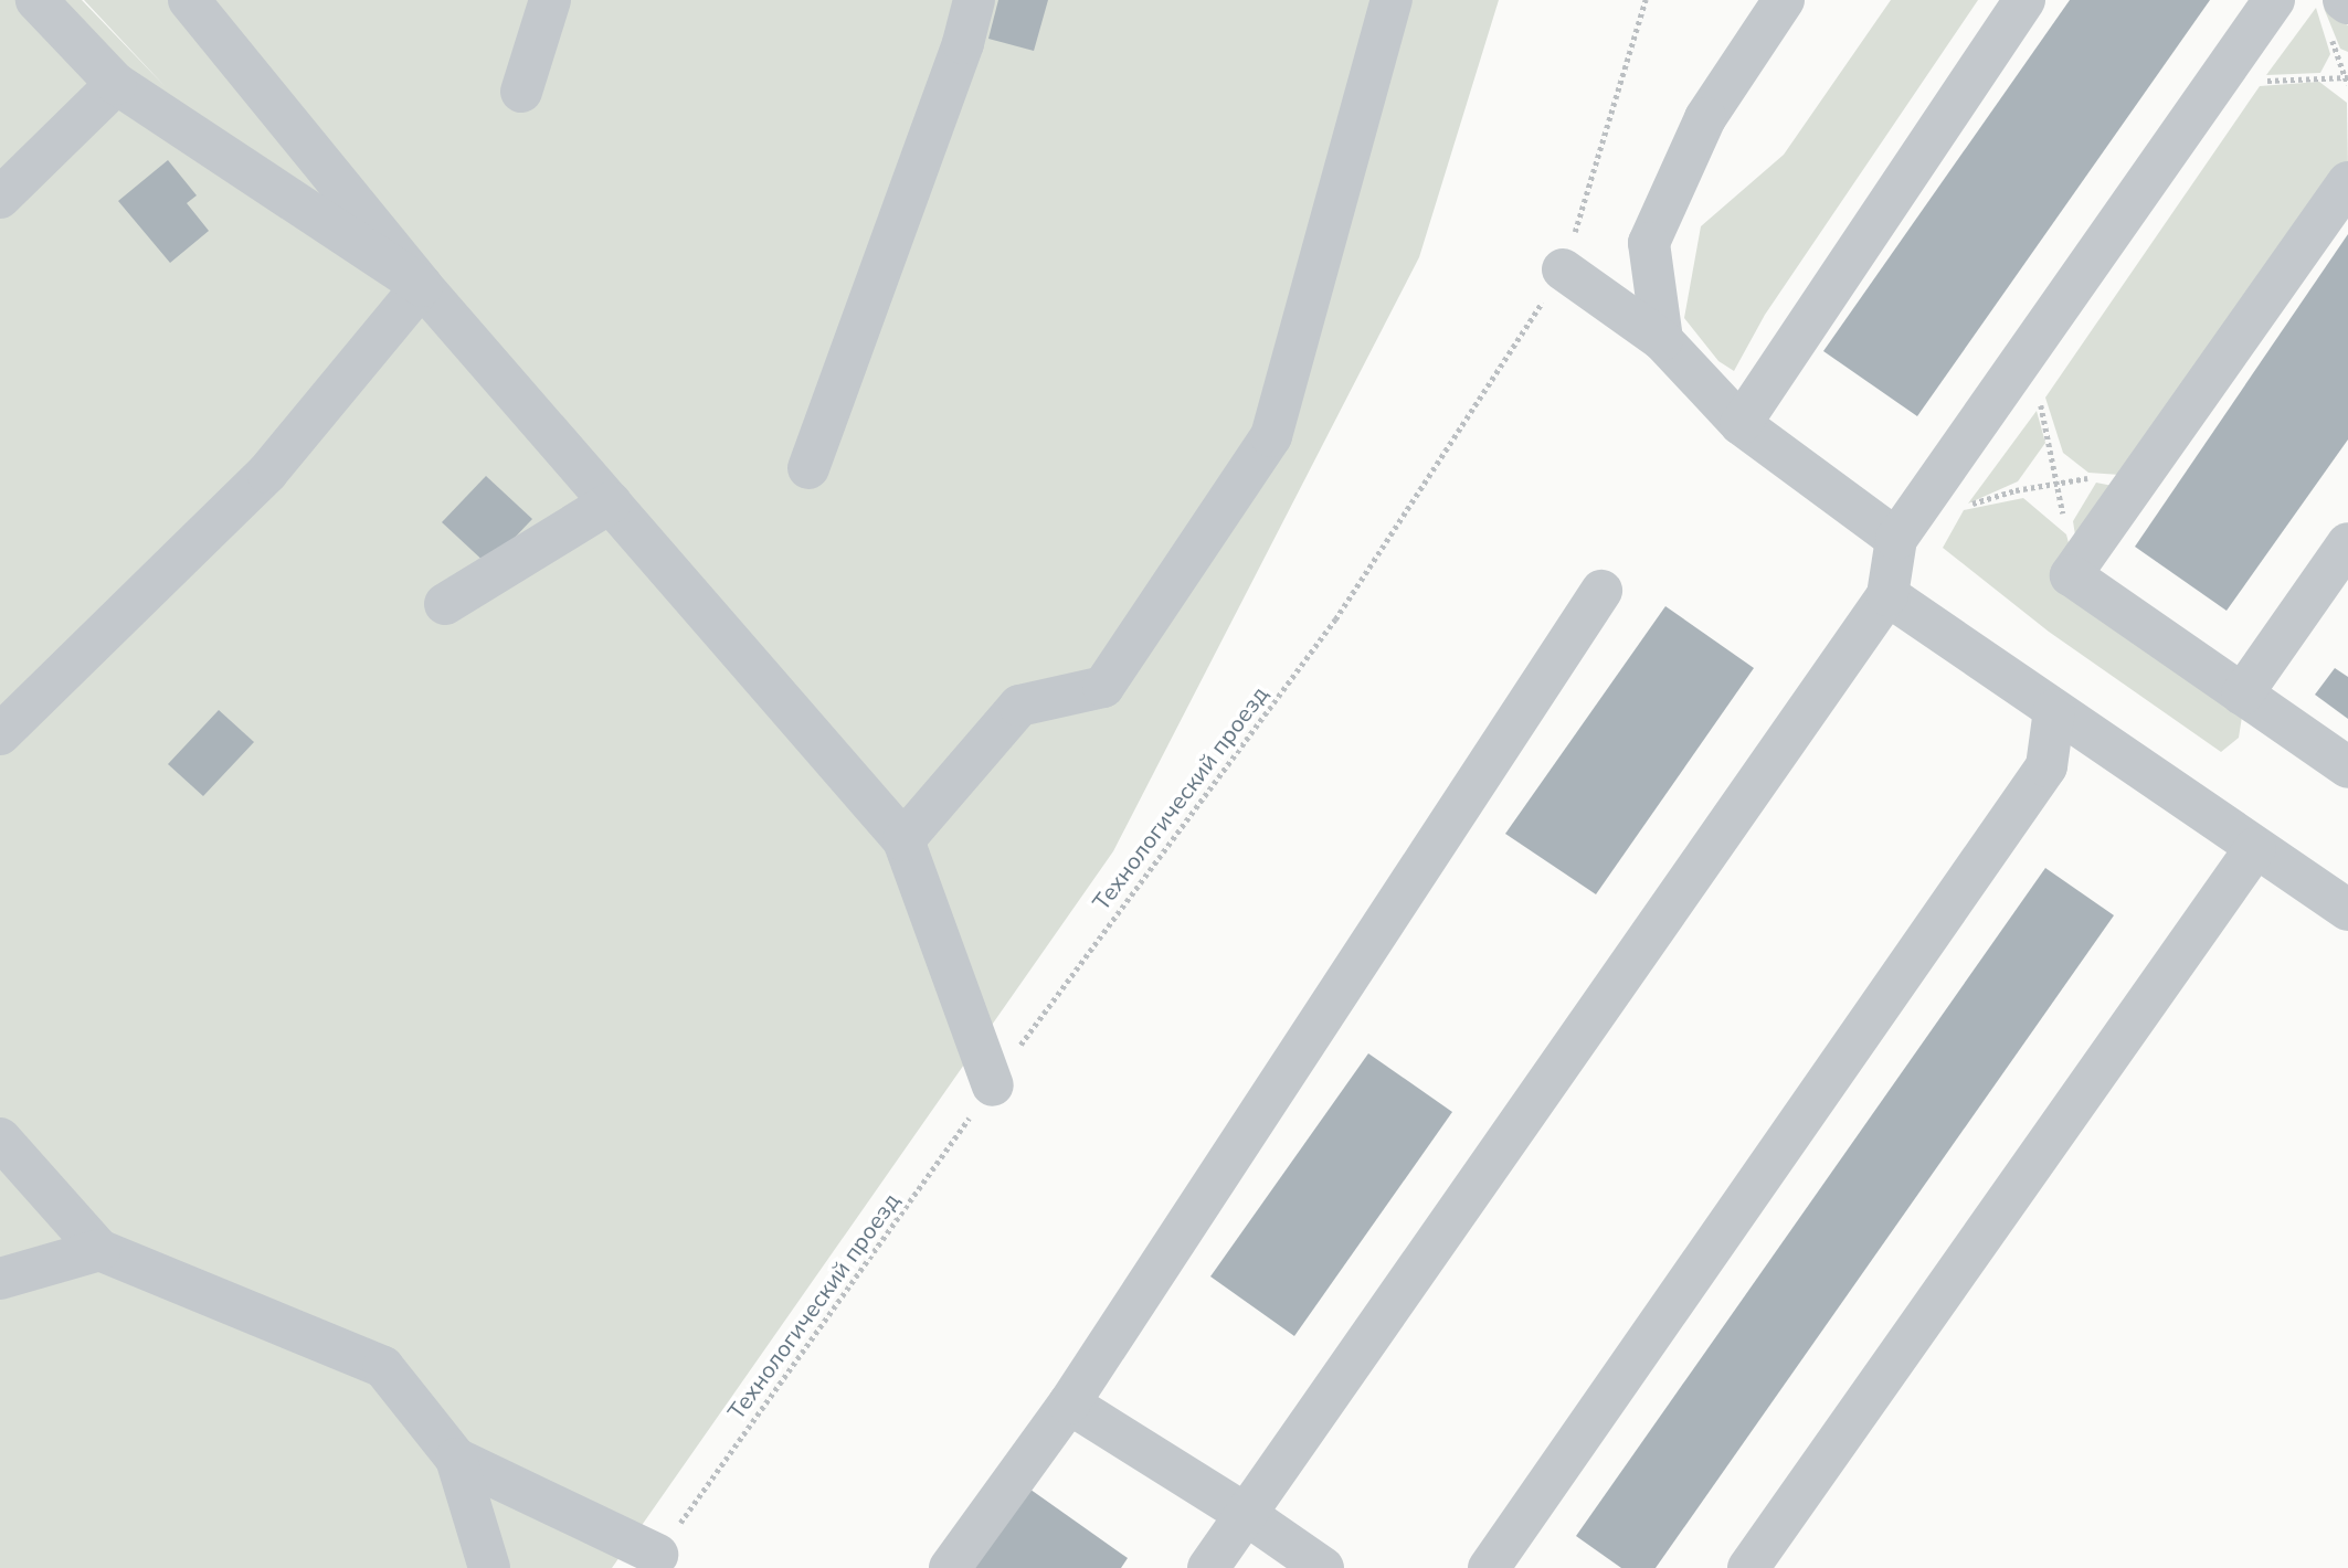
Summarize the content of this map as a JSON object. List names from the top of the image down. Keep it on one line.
{"streets":{"path":["Технологический проезд"]}}
